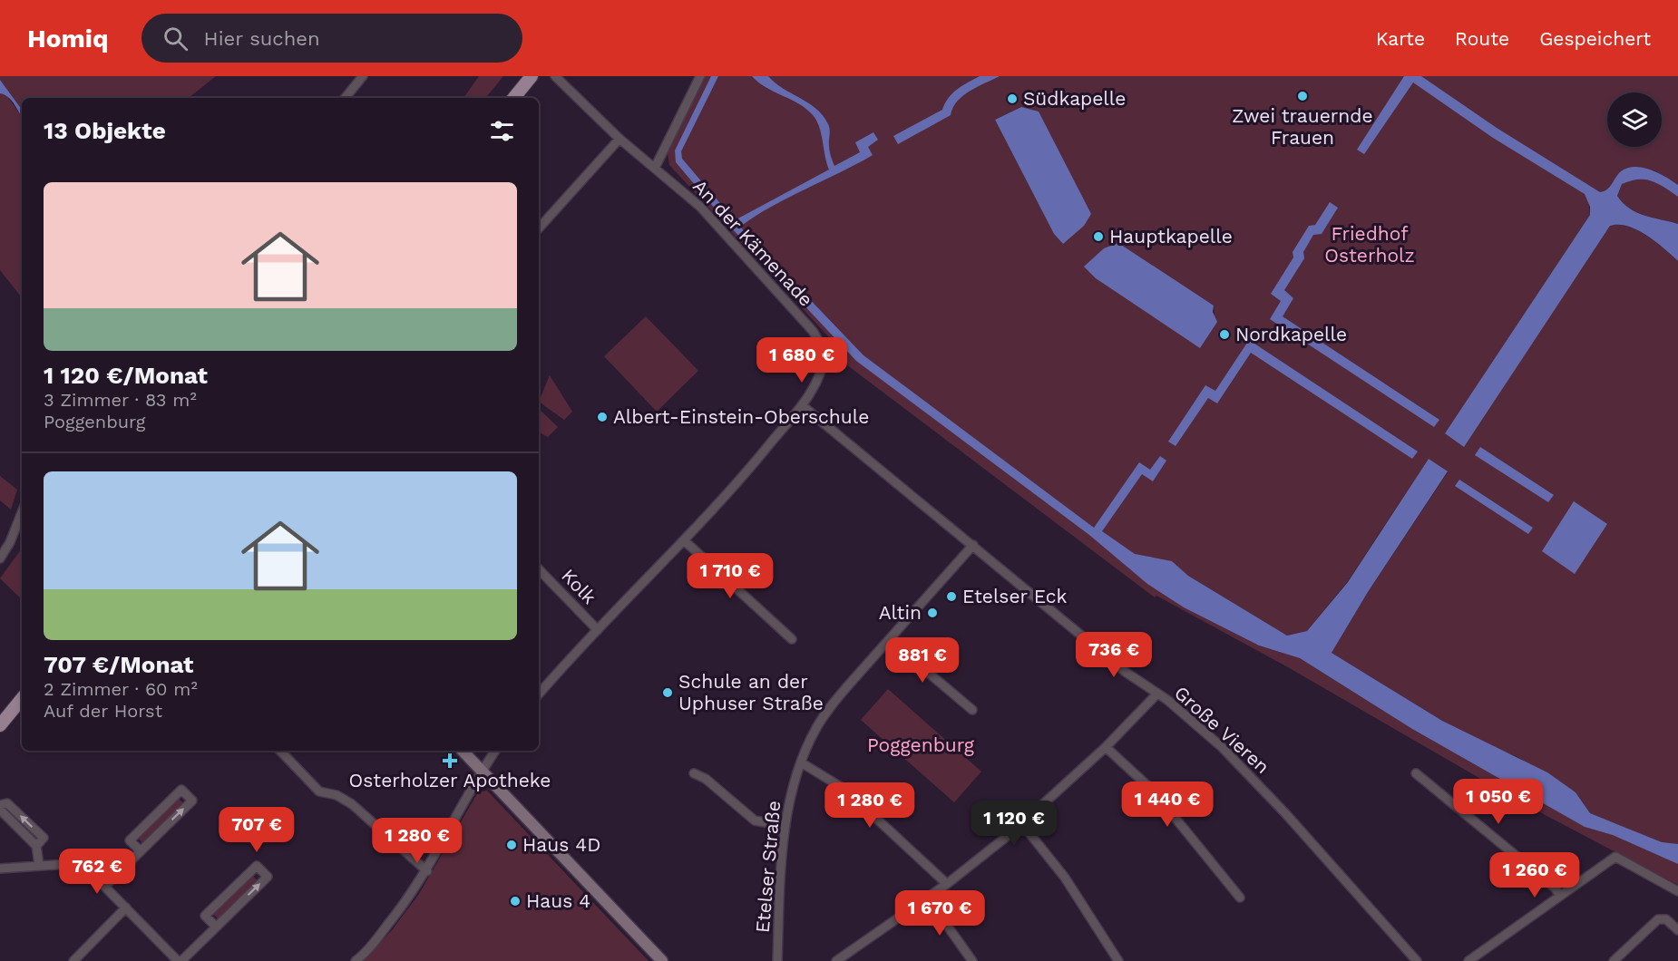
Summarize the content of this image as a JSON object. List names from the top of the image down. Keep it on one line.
{"streets":{"street":["An der Kämenade","Kolk","Große Vieren","Etelser Straße"]},"crossings":[["An der Kämenade","Kolk"],["An der Kämenade","Große Vieren"],["Große Vieren","Etelser Straße"]],"parks":["Friedhof Osterholz","Poggenburg"],"places":{"other":["Zwei trauernde Frauen","Südkapelle","Hauptkapelle","Nordkapelle","Albert-Einstein-Oberschule","Etelser Eck","Altin","Schule an der Uphuser Straße","Haus 4D","Haus 4"],"health":["Osterholzer Apotheke"]},"page":{"header":"Homiq","search":"Hier suchen","nav":["Karte","Route","Gespeichert"],"heading":"13 Objekte","list":[{"name":"1 120 €/Monat","note":"3 Zimmer · 83 m² · Poggenburg"},{"name":"707 €/Monat","note":"2 Zimmer · 60 m² · Auf der Horst"}],"price":["1 680 €","1 710 €","736 €","881 €","1 050 €","1 440 €","1 280 €","1 120 €","707 €","1 280 €","762 €","1 260 €","1 670 €"]}}
